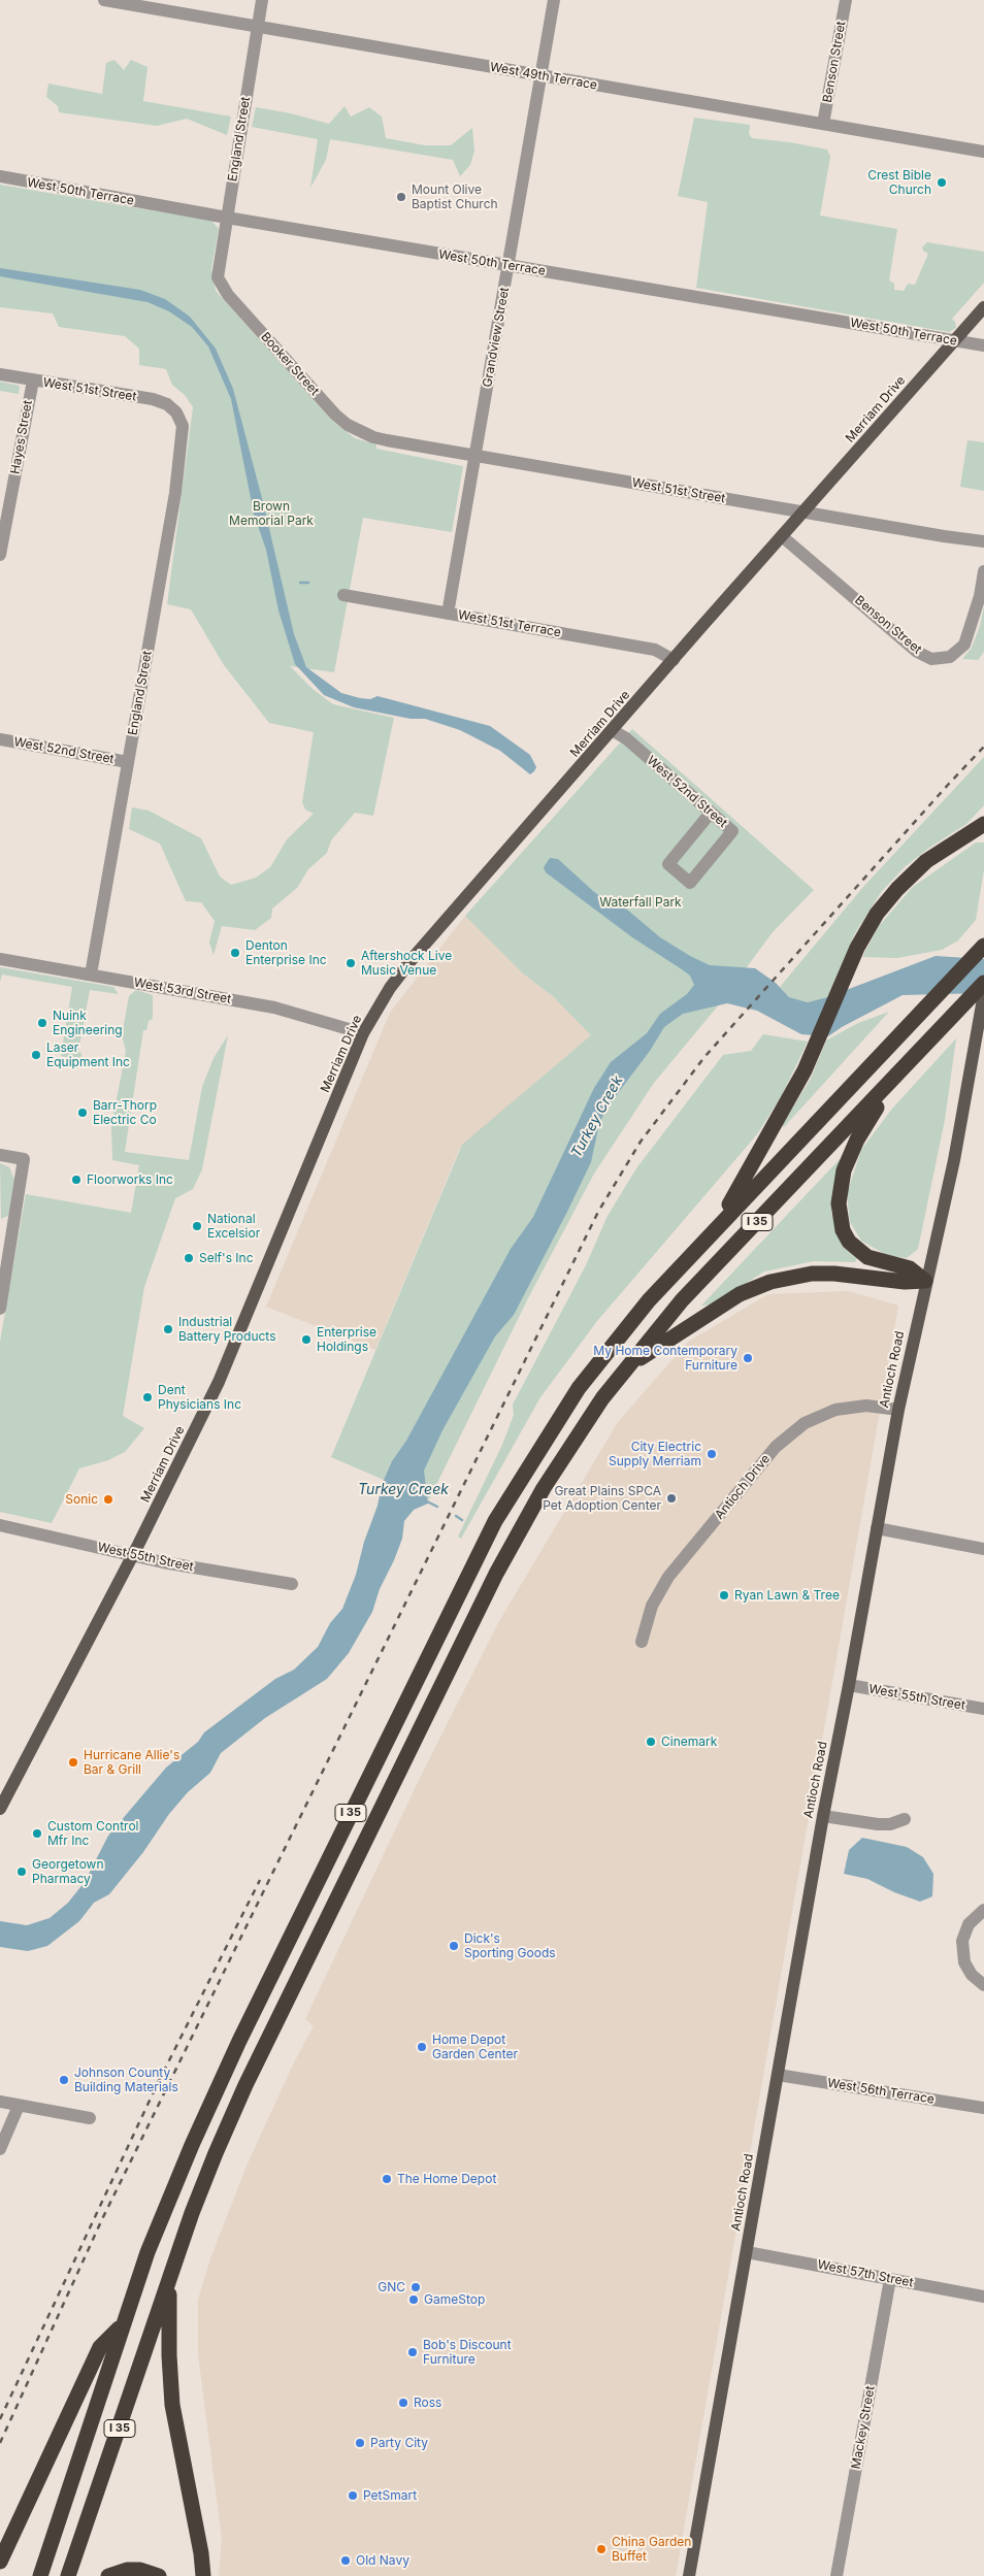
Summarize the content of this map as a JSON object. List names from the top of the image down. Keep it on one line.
{"streets":{"highway":["I 35"],"main road":["Merriam Drive","Antioch Road"],"street":["Benson Street","West 49th Terrace","England Street","West 50th Terrace","Grandview Street","Booker Street","West 51st Street","Hayes Street","West 51st Terrace","West 52nd Street","West 53rd Street","Antioch Drive","West 55th Street","West 56th Terrace","West 57th Street","Mackey Street"]},"crossings":[["Benson Street","West 49th Terrace"],["Benson Street","Merriam Drive"],["West 49th Terrace","England Street"],["West 49th Terrace","Grandview Street"],["England Street","West 50th Terrace"],["England Street","Booker Street"],["England Street","West 51st Street"],["England Street","West 52nd Street"],["England Street","West 53rd Street"],["West 50th Terrace","Grandview Street"],["West 50th Terrace","Merriam Drive"],["Grandview Street","West 51st Street"],["Grandview Street","West 51st Terrace"],["Booker Street","West 51st Street"],["West 51st Street","Merriam Drive"],["West 51st Street","Hayes Street"],["Merriam Drive","West 51st Terrace"],["Merriam Drive","West 52nd Street"],["Merriam Drive","West 53rd Street"],["Merriam Drive","West 55th Street"],["Antioch Road","Antioch Drive"],["Antioch Road","West 55th Street"],["Antioch Road","West 56th Terrace"],["Antioch Road","West 57th Street"],["West 57th Street","Mackey Street"]],"water":["Turkey Creek"],"parks":["Brown Memorial Park","Waterfall Park"],"places":["Crest Bible Church","Mount Olive Baptist Church","Denton Enterprise Inc","Aftershock Live Music Venue","Nuink Engineering","Laser Equipment Inc","Barr-Thorp Electric Co","Floorworks Inc","National Excelsior","Self's Inc","Industrial Battery Products","Enterprise Holdings","My Home Contemporary Furniture","Dent Physicians Inc","City Electric Supply Merriam","Great Plains SPCA Pet Adoption Center","Sonic","Ryan Lawn & Tree","Cinemark","Hurricane Allie's Bar & Grill","Custom Control Mfr Inc","Georgetown Pharmacy","Dick's Sporting Goods","Home Depot Garden Center","Johnson County Building Materials","The Home Depot","GNC","GameStop","Bob's Discount Furniture","Ross","Party City","PetSmart","China Garden Buffet","Old Navy"]}
